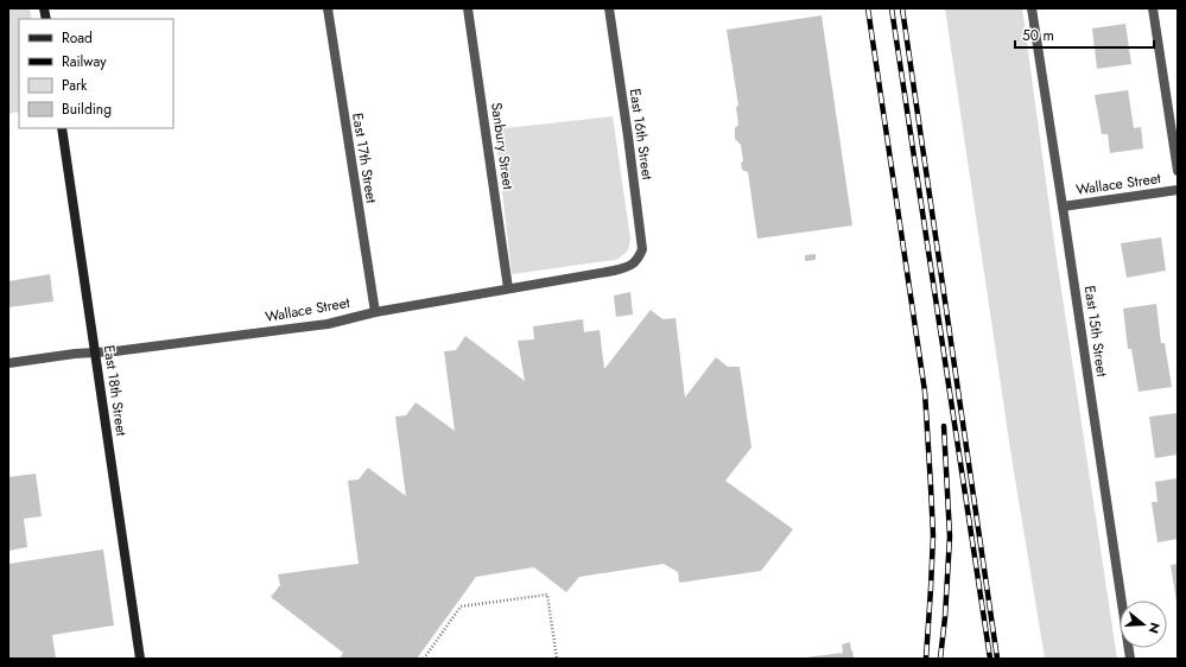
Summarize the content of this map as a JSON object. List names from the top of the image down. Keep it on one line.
{"streets":{"main road":["East 18th Street"],"street":["East 16th Street","Sanbury Street","East 17th Street","Wallace Street","East 15th Street"]},"crossings":[["East 16th Street","Wallace Street"],["Sanbury Street","Wallace Street"],["East 17th Street","Wallace Street"],["Wallace Street","East 15th Street"],["Wallace Street","East 18th Street"]],"legend":["Road","Railway","Park","Building"],"scale_bar":"50 m","north":"right"}
